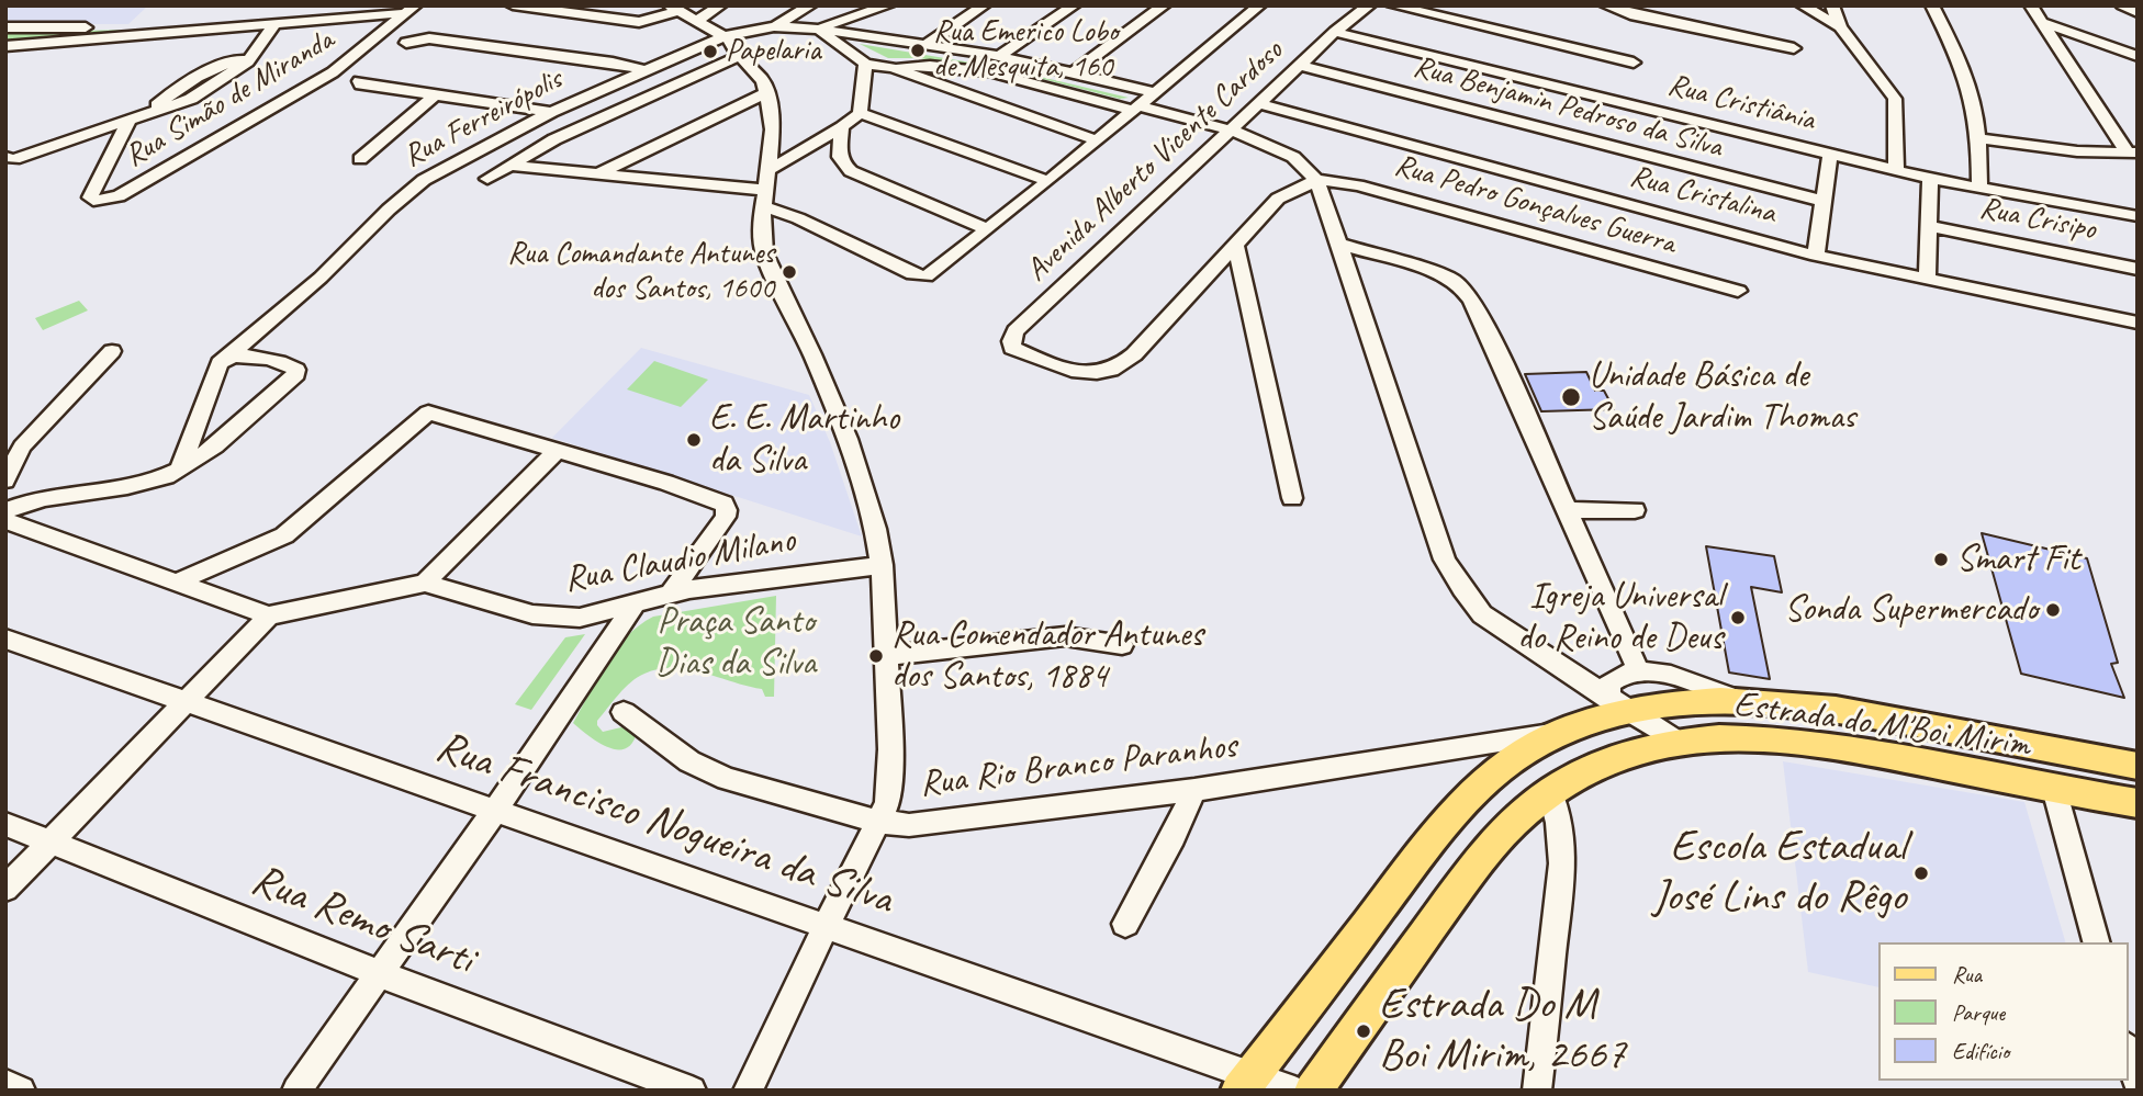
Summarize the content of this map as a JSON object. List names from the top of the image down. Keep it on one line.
{"streets":{"main road":["Estrada do M'Boi Mirim"],"street":["Rua Simão de Miranda","Rua Cristiânia","Rua Benjamin Pedroso da Silva","Rua Ferreirópolis","Avenida Alberto Vicente Cardoso","Rua Cristalina","Rua Pedro Gonçalves Guerra","Rua Crisipo","Rua Claudio Milano","Rua Rio Branco Paranhos","Rua Francisco Nogueira da Silva","Rua Remo Sarti"]},"crossings":[["Rua Cristiânia","Avenida Alberto Vicente Cardoso"],["Rua Benjamin Pedroso da Silva","Avenida Alberto Vicente Cardoso"],["Avenida Alberto Vicente Cardoso","Rua Cristalina"],["Estrada do M'Boi Mirim","Rua Rio Branco Paranhos"],["Estrada do M'Boi Mirim","Rua Francisco Nogueira da Silva"]],"parks":["Praça Santo Dias da Silva"],"places":["Rua Emerico Lobo de Mesquita, 160","Papelaria","Rua Comandante Antunes dos Santos, 1600","Unidade Básica de Saúde Jardim Thomas","E. E. Martinho da Silva","Smart Fit","Sonda Supermercado","Igreja Universal do Reino de Deus","Rua Comendador Antunes dos Santos, 1884","Escola Estadual José Lins do Rêgo","Estrada Do M Boi Mirim, 2667"],"legend":["Rua","Parque","Edifício"]}
